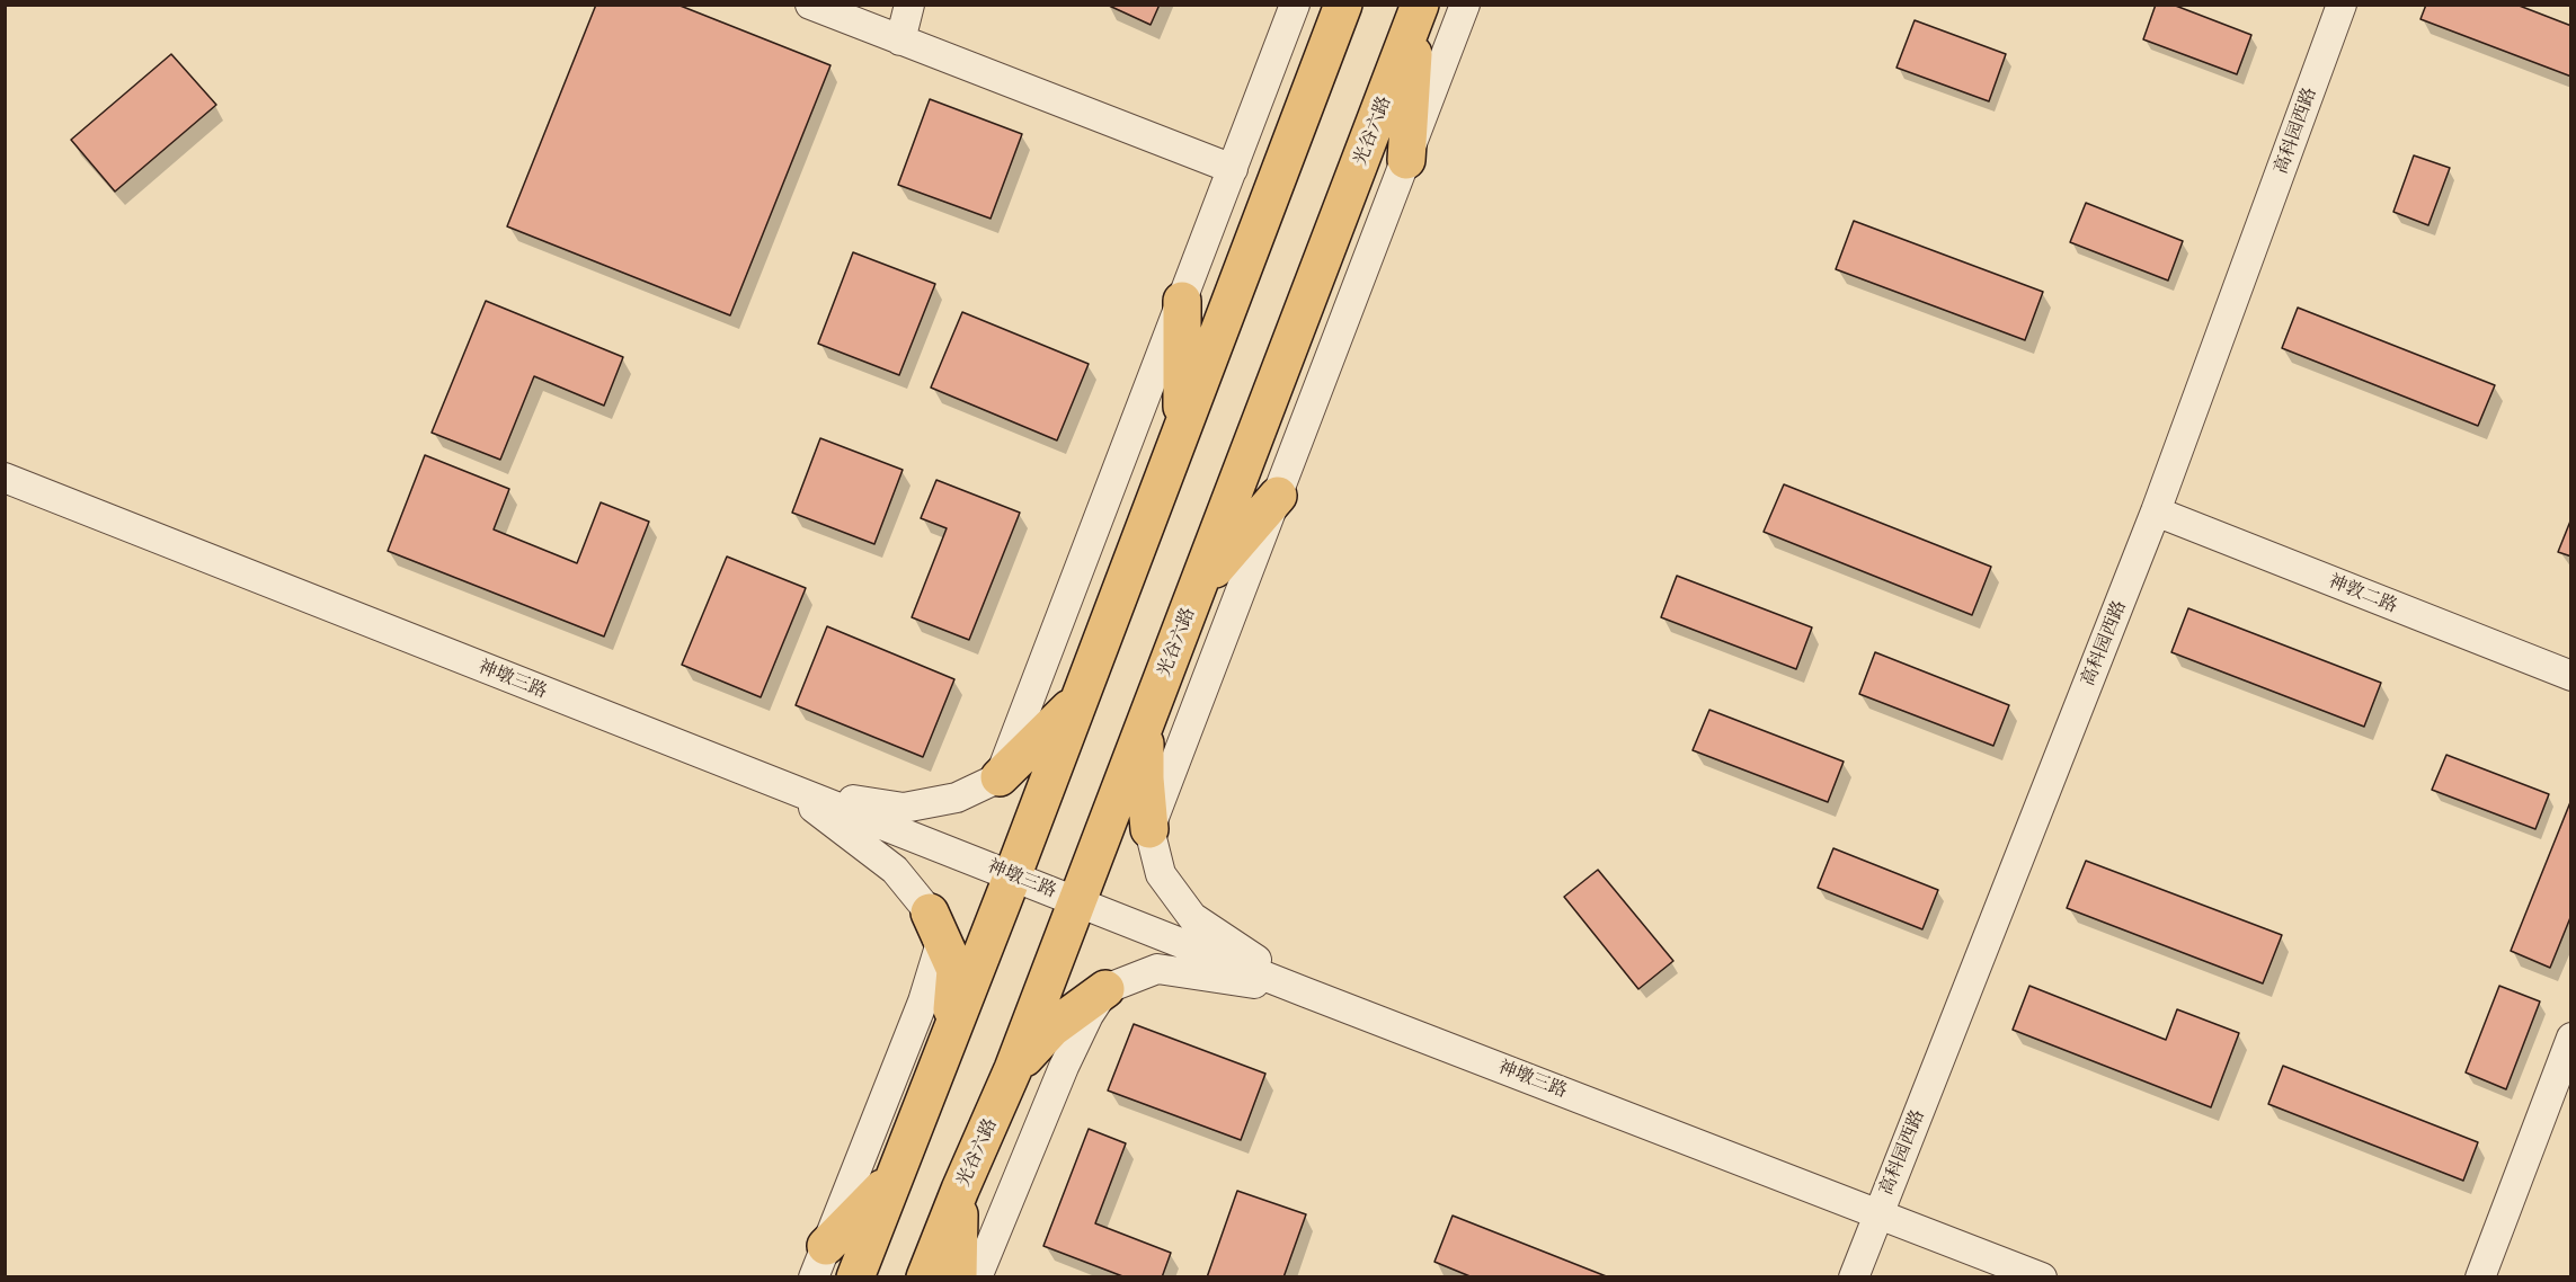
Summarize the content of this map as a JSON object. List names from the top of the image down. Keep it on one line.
{"streets":{"main road":["光谷六路"],"street":["高科园西路","神敦二路","神墩三路"]},"crossings":[["光谷六路","神墩三路"],["高科园西路","神敦二路"],["高科园西路","神墩三路"]]}
